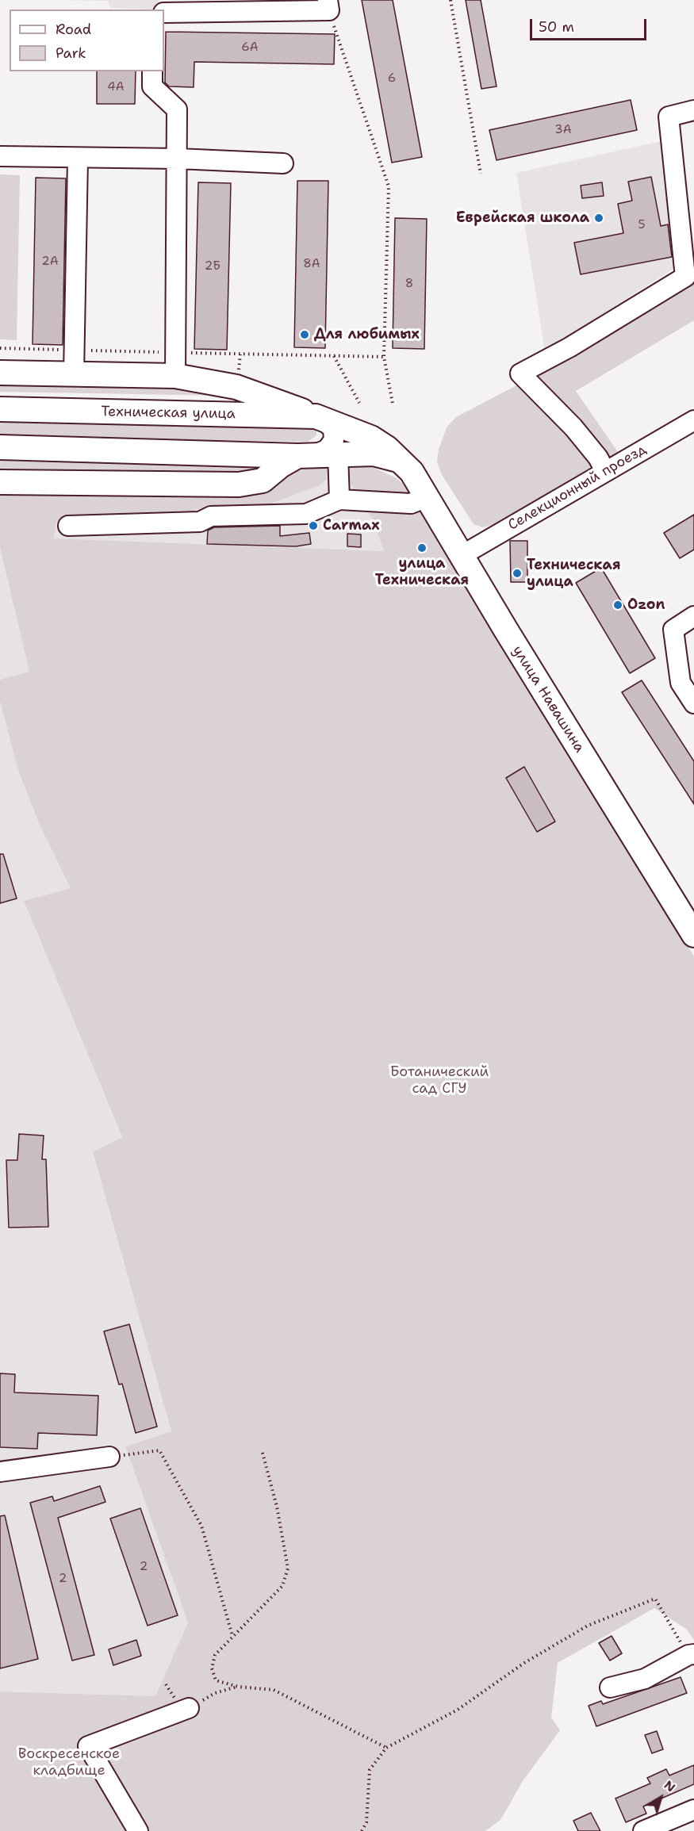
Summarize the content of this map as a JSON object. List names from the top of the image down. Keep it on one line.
{"streets":{"main road":["Техническая улица","улица Навашина"],"street":["Селекционный проезд"]},"crossings":[["Техническая улица","улица Навашина"],["Селекционный проезд","улица Навашина"]],"parks":["Ботанический сад СГУ","Воскресенское кладбище"],"places":["Еврейская школа","Для любимых","Carmax","улица Техническая","Техническая улица","Ozon"],"house_numbers":["6А","6","4А","3А","5","2А","8А","2Б","8","2","2"],"legend":["Road","Park"],"scale_bar":"50 m","north":"top right"}
